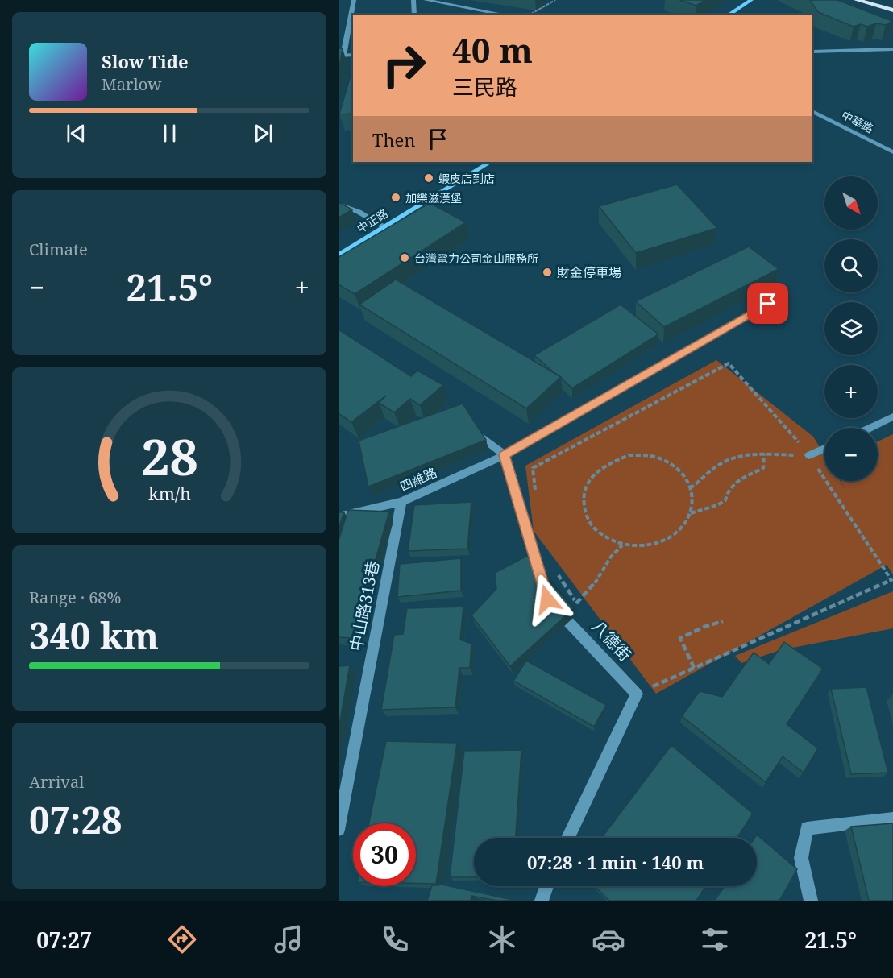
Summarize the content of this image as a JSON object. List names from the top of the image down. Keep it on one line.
{"streets":{"street":["中華路","中正路","四維路","中山路313巷","八德街"]},"crossings":[["四維路","中山路313巷"]],"places":["蝦皮店到店","加樂滋漢堡","台灣電力公司金山服務所","財金停車場"],"north":"bottom right","page":{"turn":["40 m","三民路"],"song":["Slow Tide","Marlow"],"then":"Then","map_buttons":["+","−"],"tile":["Climate",["Range · 68%","340 km"],["Arrival","07:28"]],"heat":["−","21.5°","+"],"limit":"30","trip":"07:28 · 1 min · 140 m","tabs":["07:27","21.5°"],"gauge":["28","km/h"]}}
